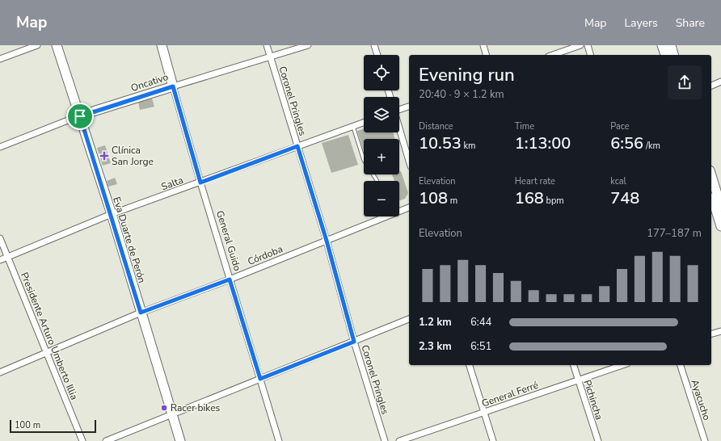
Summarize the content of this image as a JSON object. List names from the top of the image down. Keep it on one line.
{"streets":{"main road":["Oncativo","Eva Duarte de Perón","General Guido"],"street":["Coronel Pringles","Salta","Córdoba","Presidente Arturo Umberto Illia","General Ferré","Pichincha","Ayacucho"]},"crossings":[["Oncativo","Coronel Pringles"],["Oncativo","Eva Duarte de Perón"],["Oncativo","General Guido"],["Coronel Pringles","Salta"],["Coronel Pringles","Córdoba"],["Salta","Eva Duarte de Perón"],["Salta","General Guido"],["Salta","Presidente Arturo Umberto Illia"],["Eva Duarte de Perón","Córdoba"],["General Guido","Córdoba"],["Córdoba","Presidente Arturo Umberto Illia"],["General Ferré","Pichincha"]],"places":{"health":["Clínica San Jorge"],"other":["Racer bikes"]},"scale_bar":"100 m","page":{"header":"Map","nav":["Map","Layers","Share"],"map_buttons":["+","−"],"heading":["Evening run","20:40 · 9 × 1.2 km"],"stats":[["Distance","10.53 km"],["Time","1:13:00"],["Pace","6:56 /km"],["Elevation","108 m"],["Heart rate","168 bpm"],["kcal","748"]],"chart":["Elevation","177–187 m"],"list":[{"name":"1.2 km","note":"6:44"},{"name":"2.3 km","note":"6:51"}],"scale":"100 m"}}
